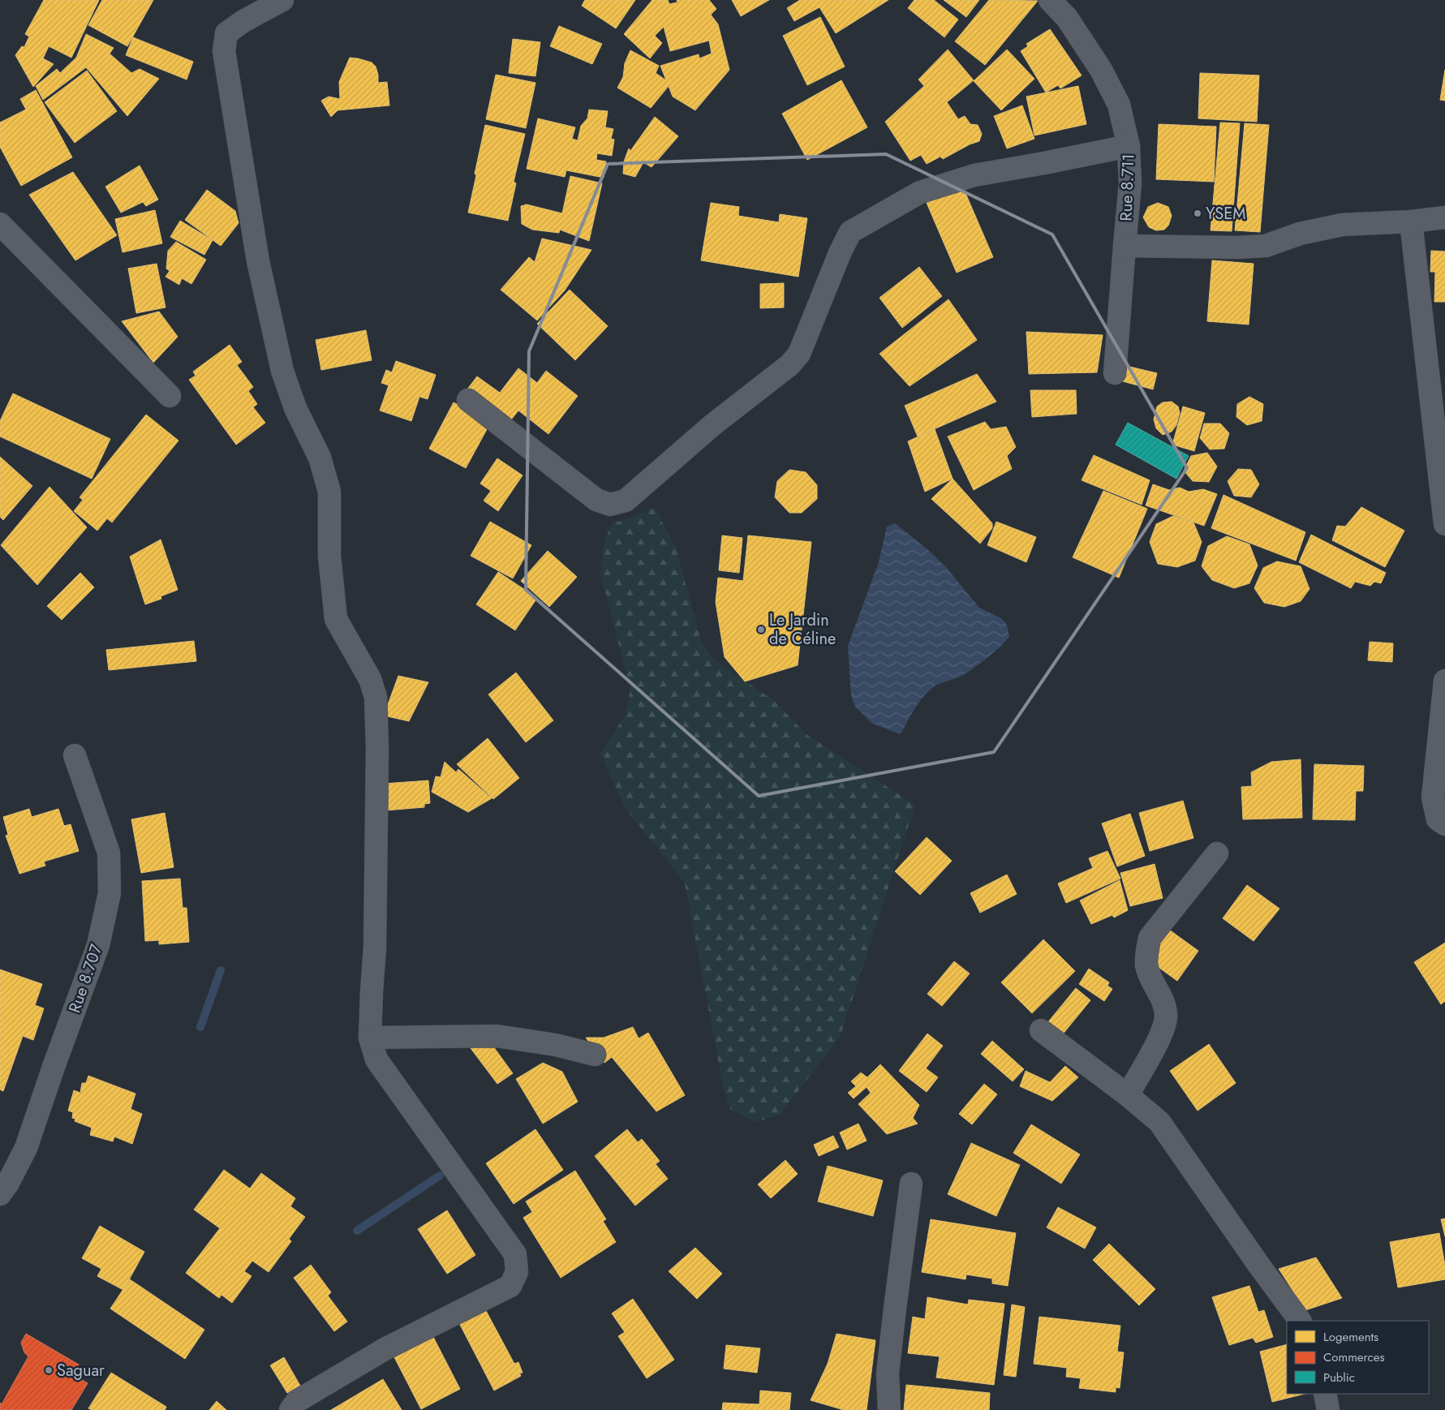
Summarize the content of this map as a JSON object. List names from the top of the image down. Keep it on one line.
{"streets":{"street":["Rue 8.711","Rue 8.707"]},"places":["YSEM","Le Jardin de Céline","Saguar"],"legend":["Logements","Commerces","Public"]}
